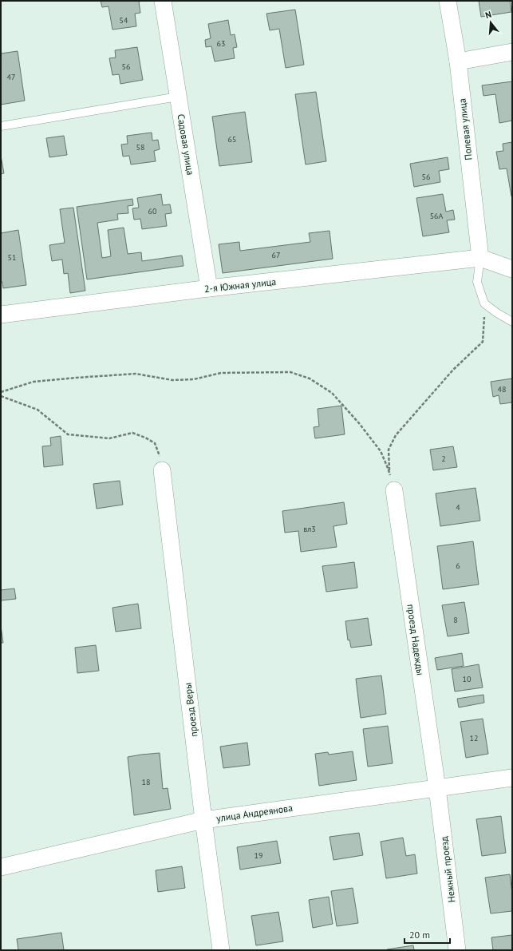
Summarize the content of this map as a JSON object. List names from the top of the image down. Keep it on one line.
{"streets":{"street":["Полевая улица","Садовая улица","2-я Южная улица","проезд Надежды","проезд Веры","улица Андреянова","Нежный проезд"]},"crossings":[["Полевая улица","2-я Южная улица"],["Садовая улица","2-я Южная улица"],["проезд Надежды","улица Андреянова"],["проезд Надежды","Нежный проезд"],["проезд Веры","улица Андреянова"],["улица Андреянова","Нежный проезд"]],"house_numbers":["54","63","56","47","65","58","56","60","56А","67","51","48","2","4","вл3","6","8","10","12","18","19"],"scale_bar":"20 m","north":"top"}
